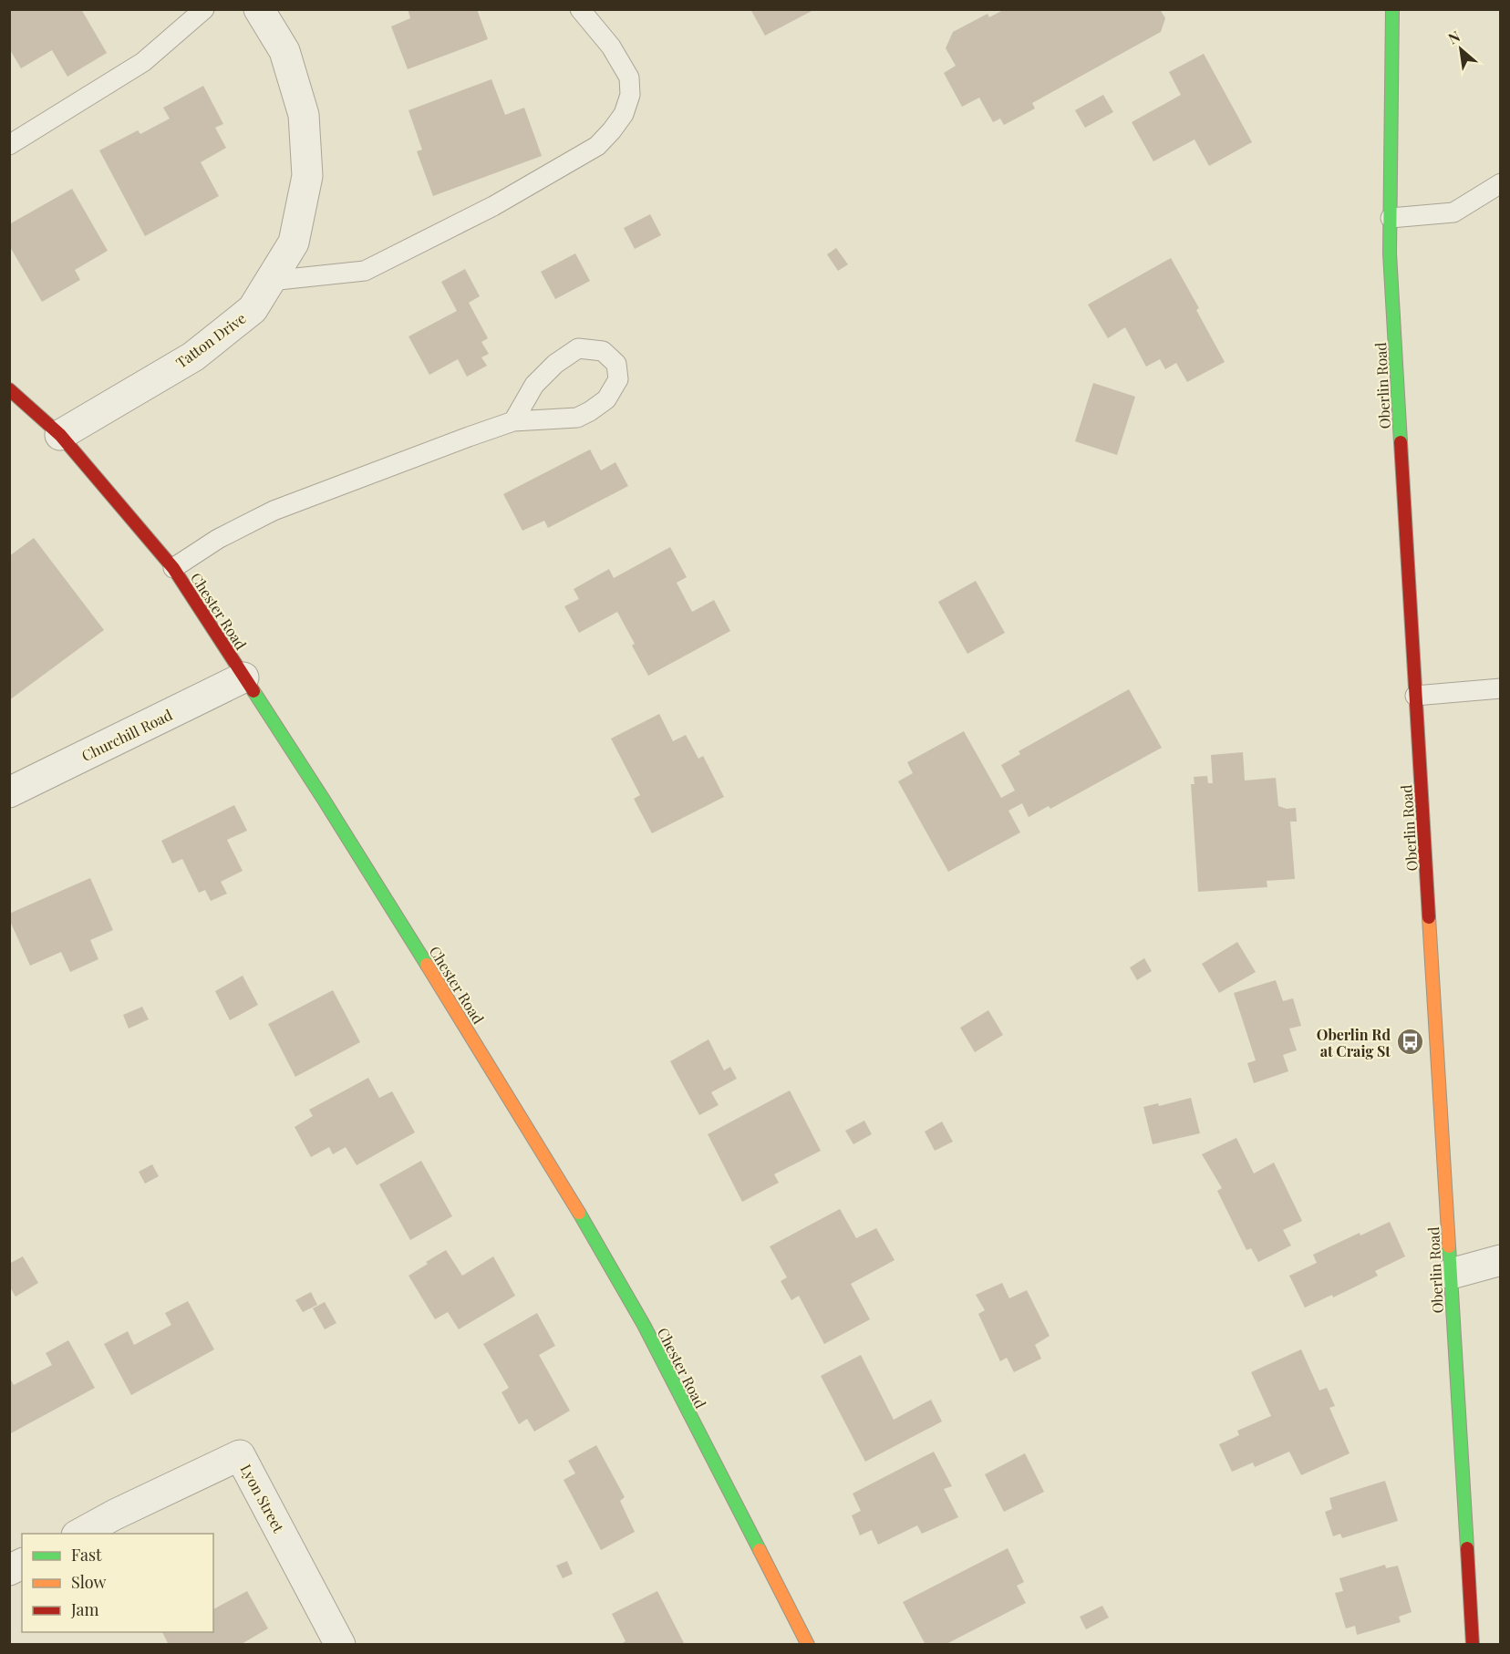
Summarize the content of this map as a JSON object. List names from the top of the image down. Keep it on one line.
{"streets":{"main road":["Oberlin Road","Chester Road"],"street":["Tatton Drive","Churchill Road","Lyon Street"]},"crossings":[["Tatton Drive","Chester Road"],["Chester Road","Churchill Road"]],"places":{"bus stop":["Oberlin Rd at Craig St"]},"legend":["Fast","Slow","Jam"],"north":"top left"}
